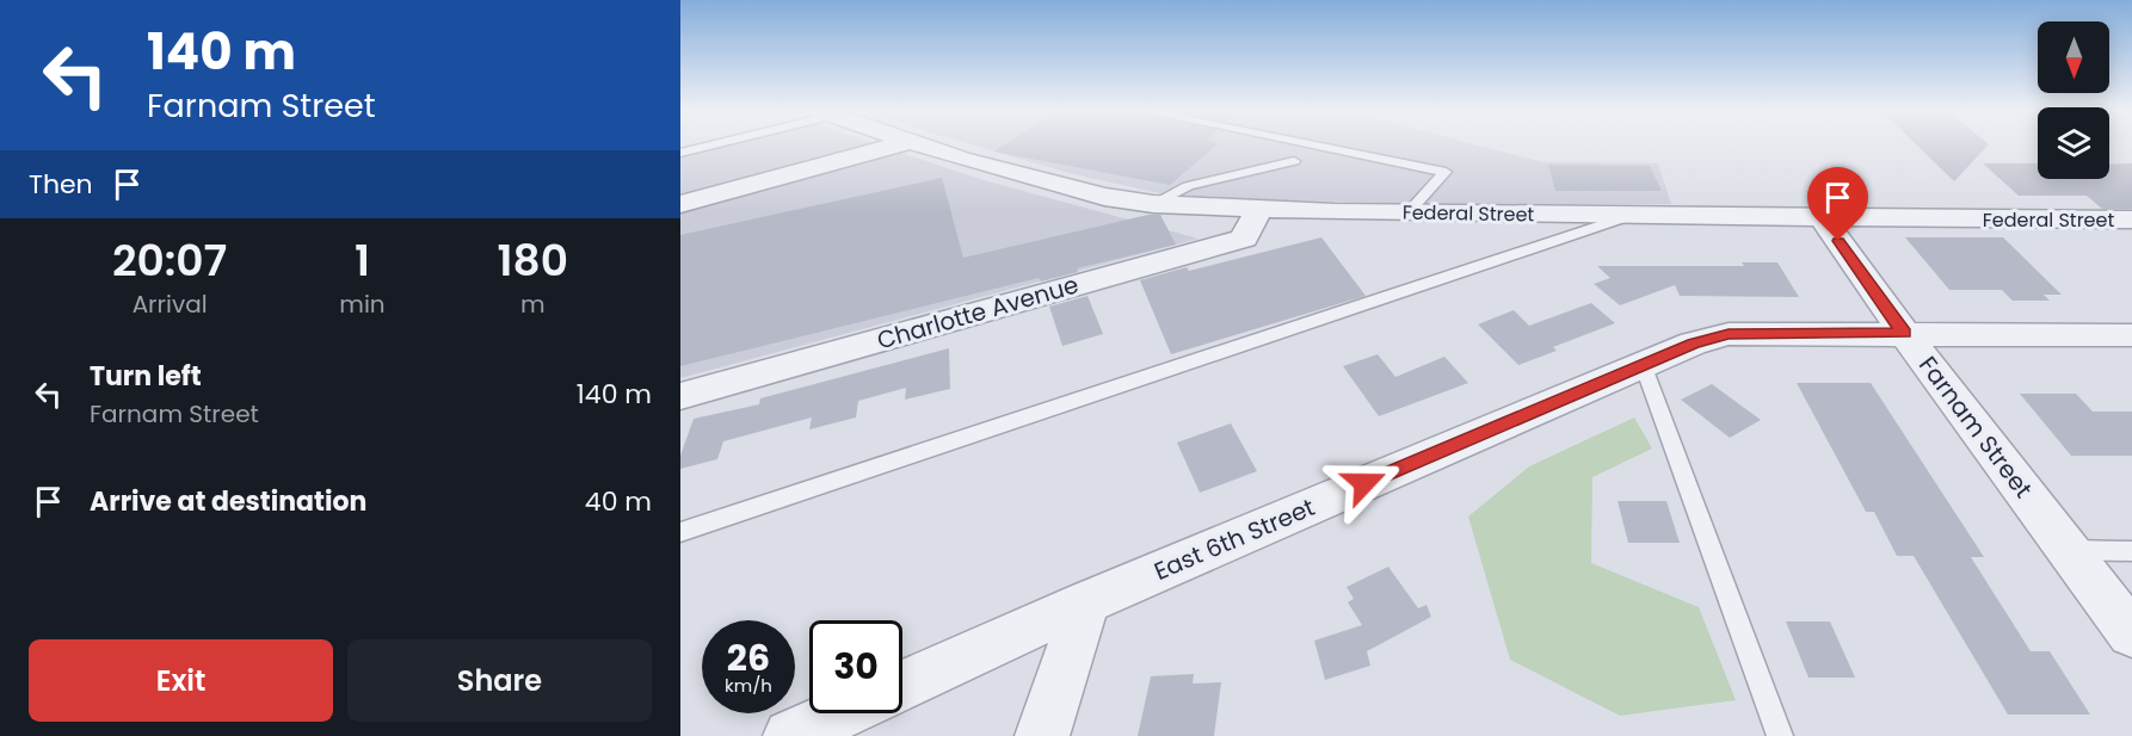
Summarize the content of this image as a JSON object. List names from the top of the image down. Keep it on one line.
{"streets":{"street":["Federal Street","Charlotte Avenue","Farnam Street","East 6th Street"]},"crossings":[["Federal Street","Charlotte Avenue"],["Federal Street","Farnam Street"],["Farnam Street","East 6th Street"]],"north":"bottom","page":{"turn":["140 m","Farnam Street"],"then":"Then","eta":["20:07","Arrival","1","min","180","m"],"list":[{"name":"Turn left","note":"Farnam Street","value":"140 m"},{"name":"Arrive at destination","value":"40 m"}],"speed":"26 km/h","limit":"30","buttons":["Exit","Share"]}}
